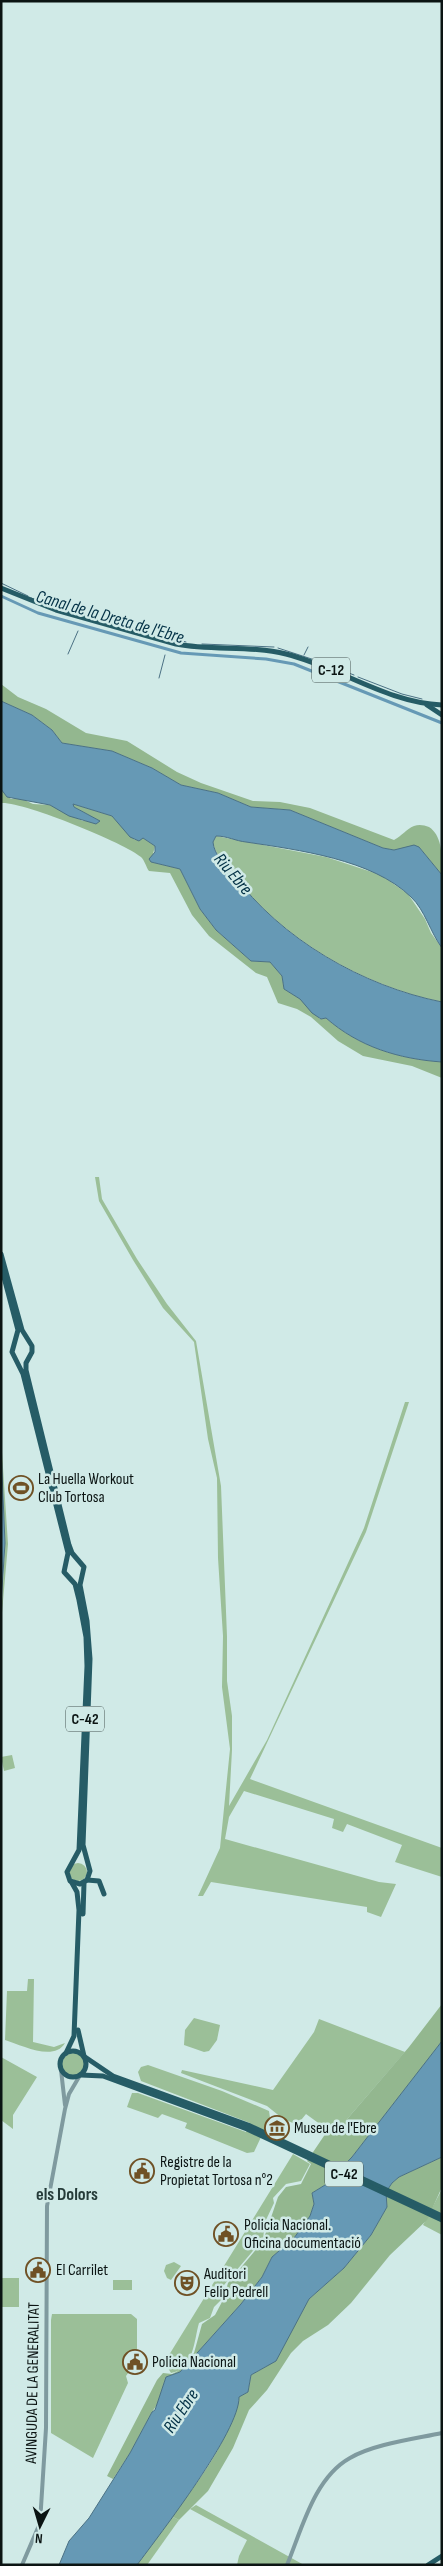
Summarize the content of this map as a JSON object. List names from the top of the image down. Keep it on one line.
{"streets":{"main road":["C-12","C-42"],"street":["AVINGUDA DE LA GENERALITAT"]},"districts":["els Dolors"],"water":["Canal de la Dreta de l'Ebre","Riu Ebre"],"places":{"sports":["La Huella Workout Club Tortosa"],"museum":["Museu de l'Ebre"],"public building":["Registre de la Propietat Tortosa n°2","Policia Nacional. Oficina documentació","El Carrilet","Policia Nacional"],"theatre":["Auditori Felip Pedrell"]},"north":"bottom"}
